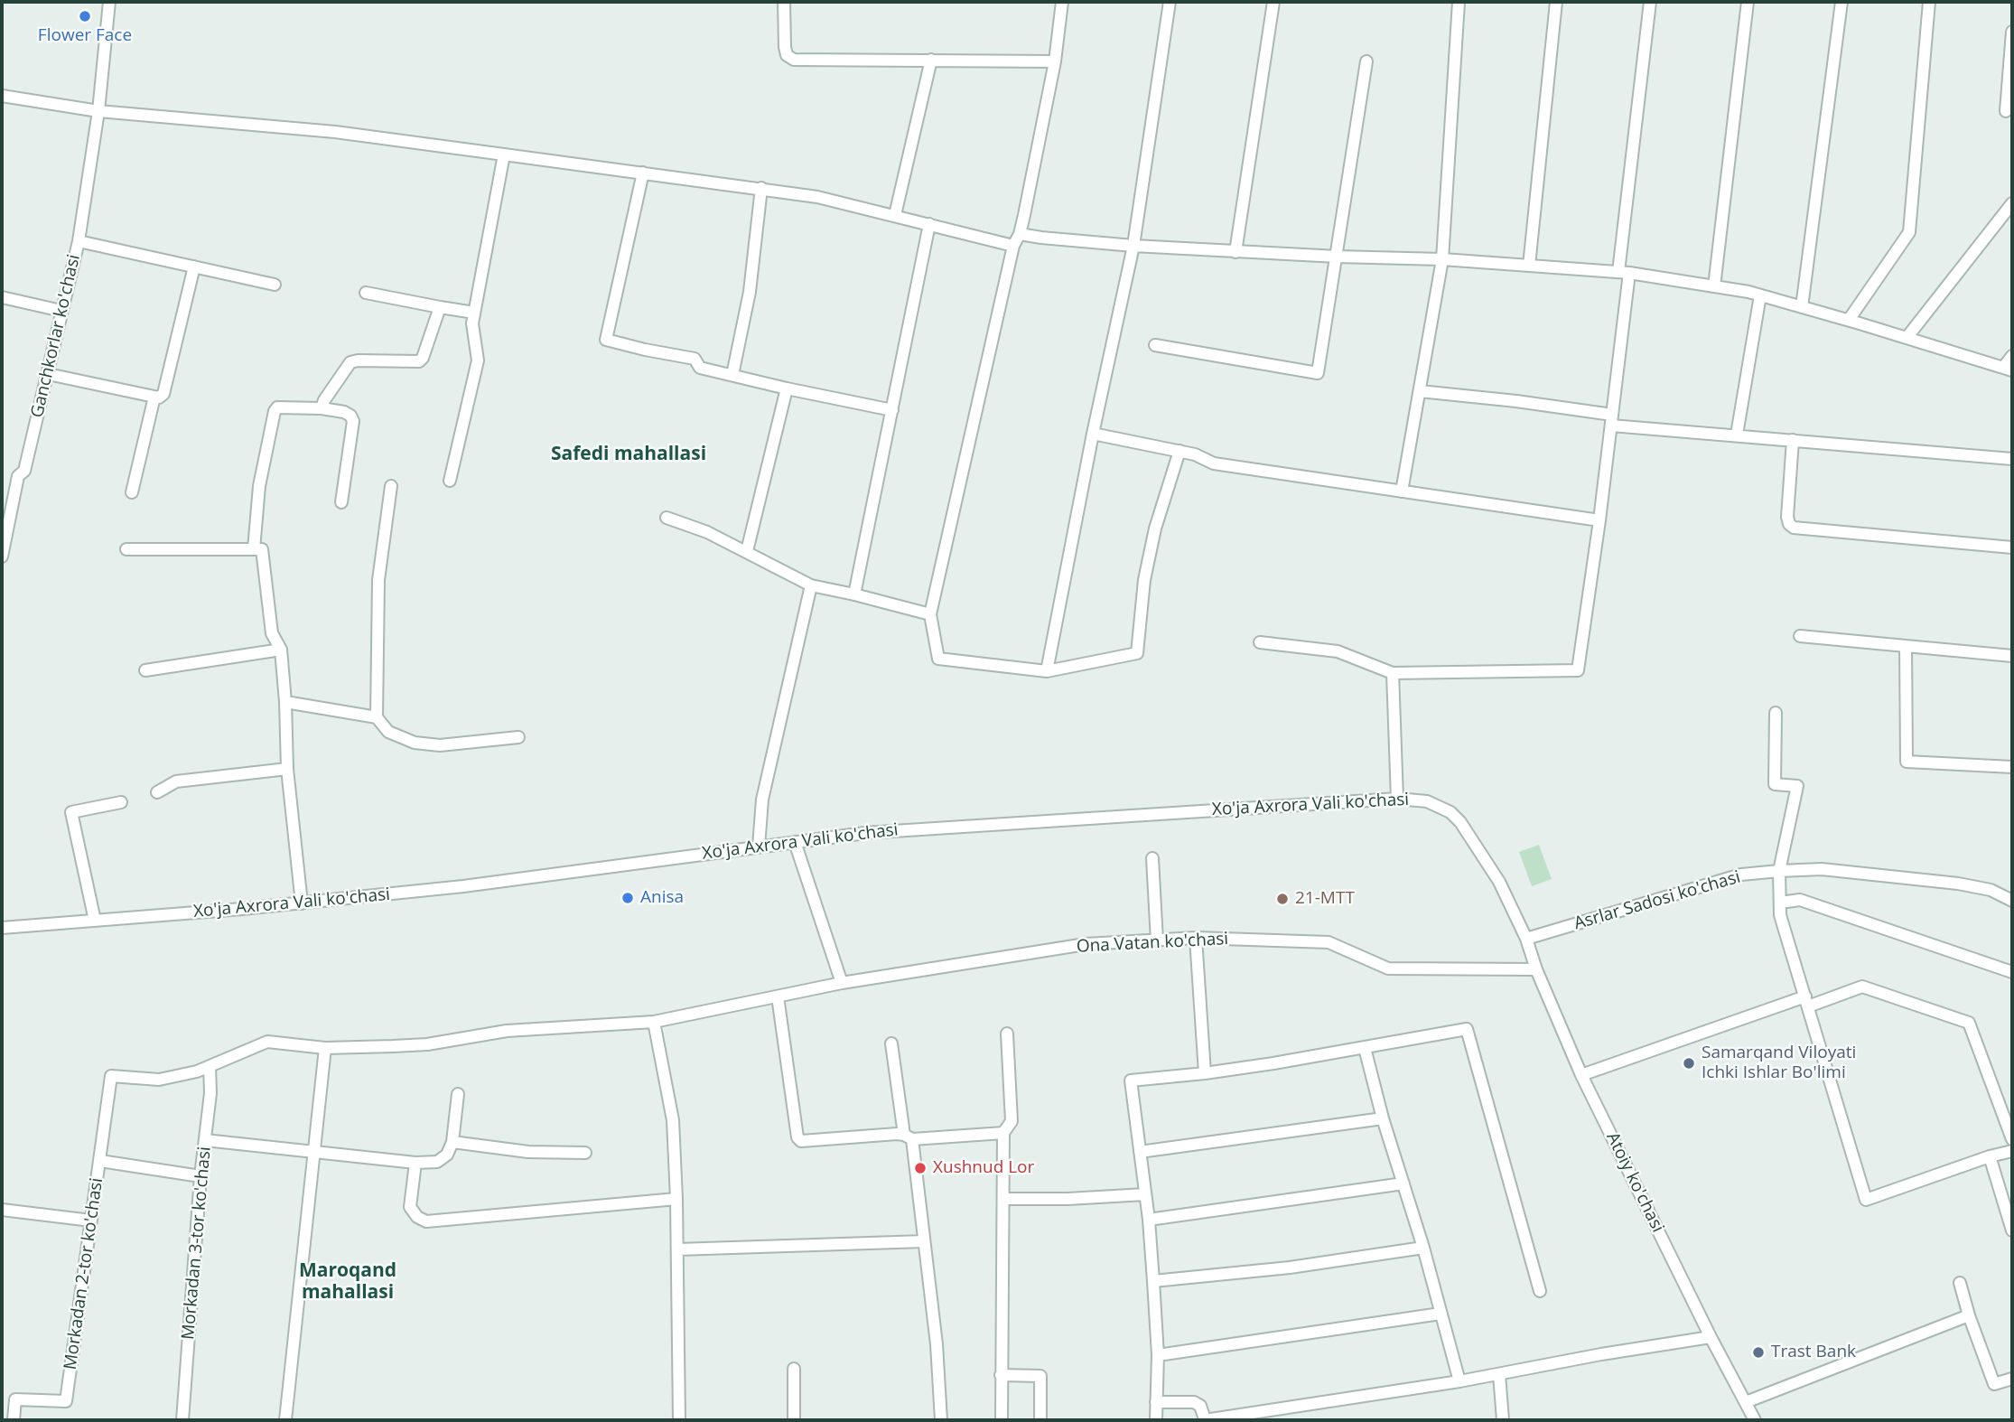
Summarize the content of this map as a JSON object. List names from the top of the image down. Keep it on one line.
{"streets":{"street":["Ganchkorlar ko'chasi","Xo'ja Axrora Vali ko'chasi","Asrlar Sadosi ko'chasi","Ona Vatan ko'chasi","Atoiy ko'chasi","Morkadan 3-tor ko'chasi","Morkadan 2-tor ko'chasi"]},"crossings":[["Xo'ja Axrora Vali ko'chasi","Asrlar Sadosi ko'chasi"],["Xo'ja Axrora Vali ko'chasi","Atoiy ko'chasi"],["Asrlar Sadosi ko'chasi","Atoiy ko'chasi"],["Ona Vatan ko'chasi","Atoiy ko'chasi"],["Ona Vatan ko'chasi","Morkadan 3-tor ko'chasi"],["Ona Vatan ko'chasi","Morkadan 2-tor ko'chasi"]],"districts":["Safedi mahallasi","Maroqand mahallasi"],"places":["Flower Face","Anisa","21-MTT","Samarqand Viloyati Ichki Ishlar Bo'limi","Xushnud Lor","Trast Bank"]}
